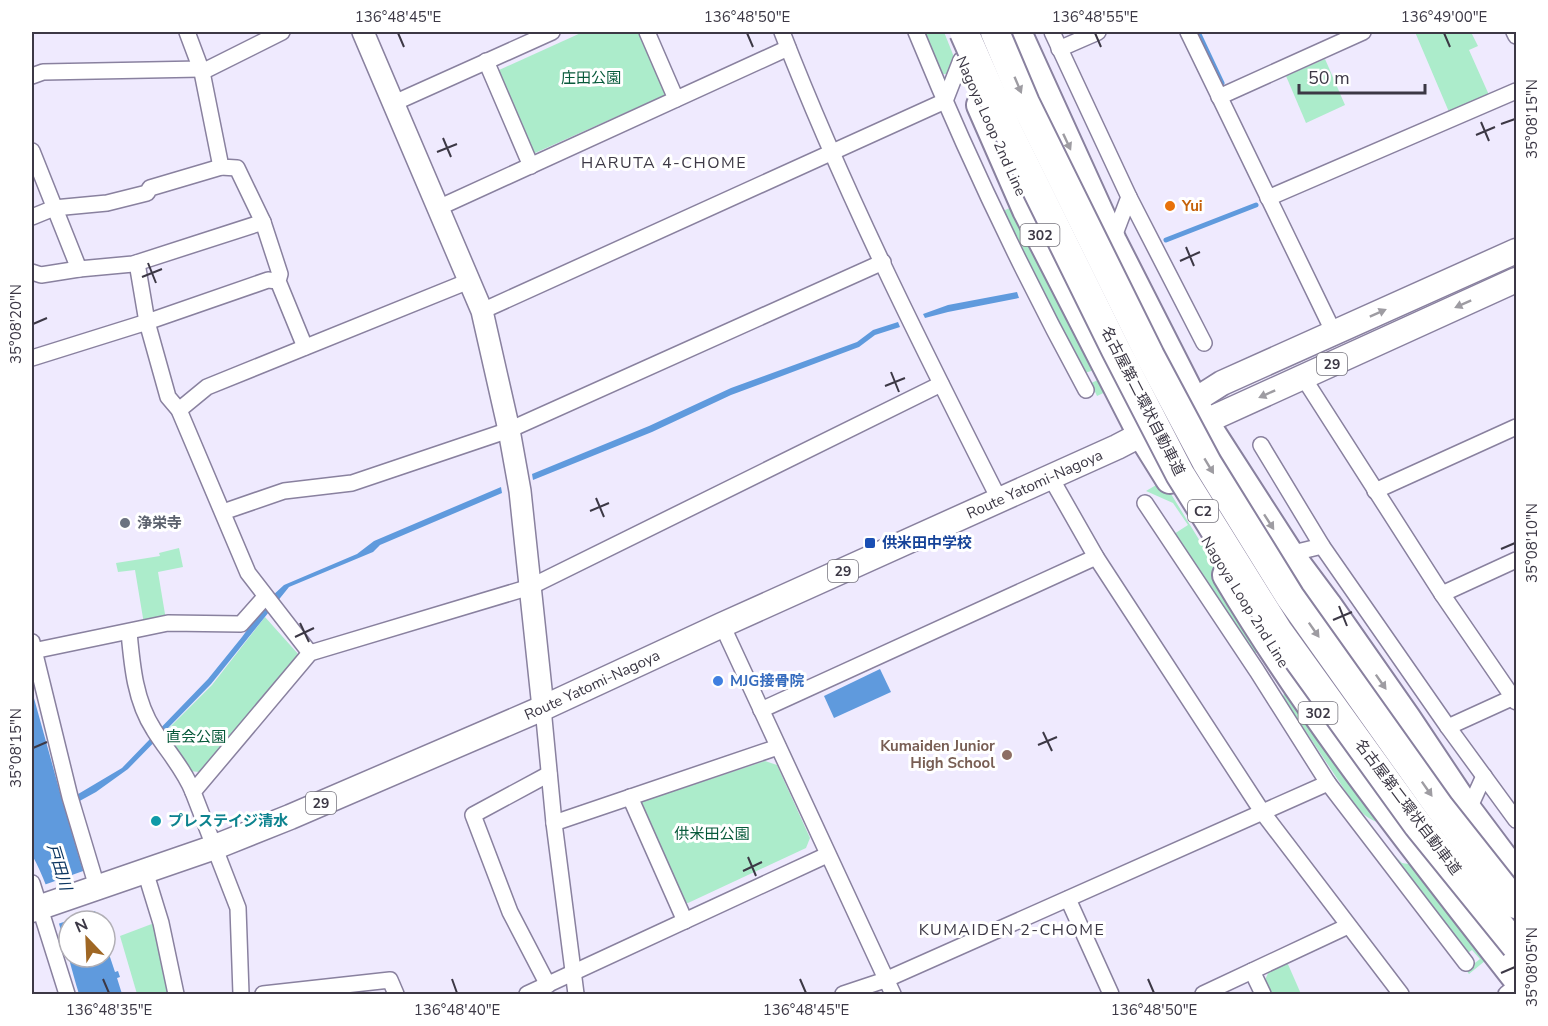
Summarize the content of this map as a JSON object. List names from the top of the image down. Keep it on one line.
{"streets":{"highway":["Nagoya Loop 2nd Line","302","名古屋第二環状自動車道","C2"],"main road":["29","Route Yatomi-Nagoya"]},"crossings":[["Nagoya Loop 2nd Line","Route Yatomi-Nagoya"]],"districts":["HARUTA 4-CHOME","KUMAIDEN 2-CHOME"],"water":["戸田川"],"parks":["庄田公園","直会公園","供米田公園"],"places":{"other":["Yui","浄栄寺","MJG接骨院","Kumaiden Junior High School","プレステイジ清水"],"transit":["供米田中学校"]},"scale_bar":"50 m","north":"top left","coordinates":["136°48'45\"E","136°48'50\"E","136°48'55\"E","136°49'00\"E","35°08'15\"N","35°08'20\"N","35°08'10\"N","35°08'05\"N","136°48'35\"E","136°48'40\"E"]}
